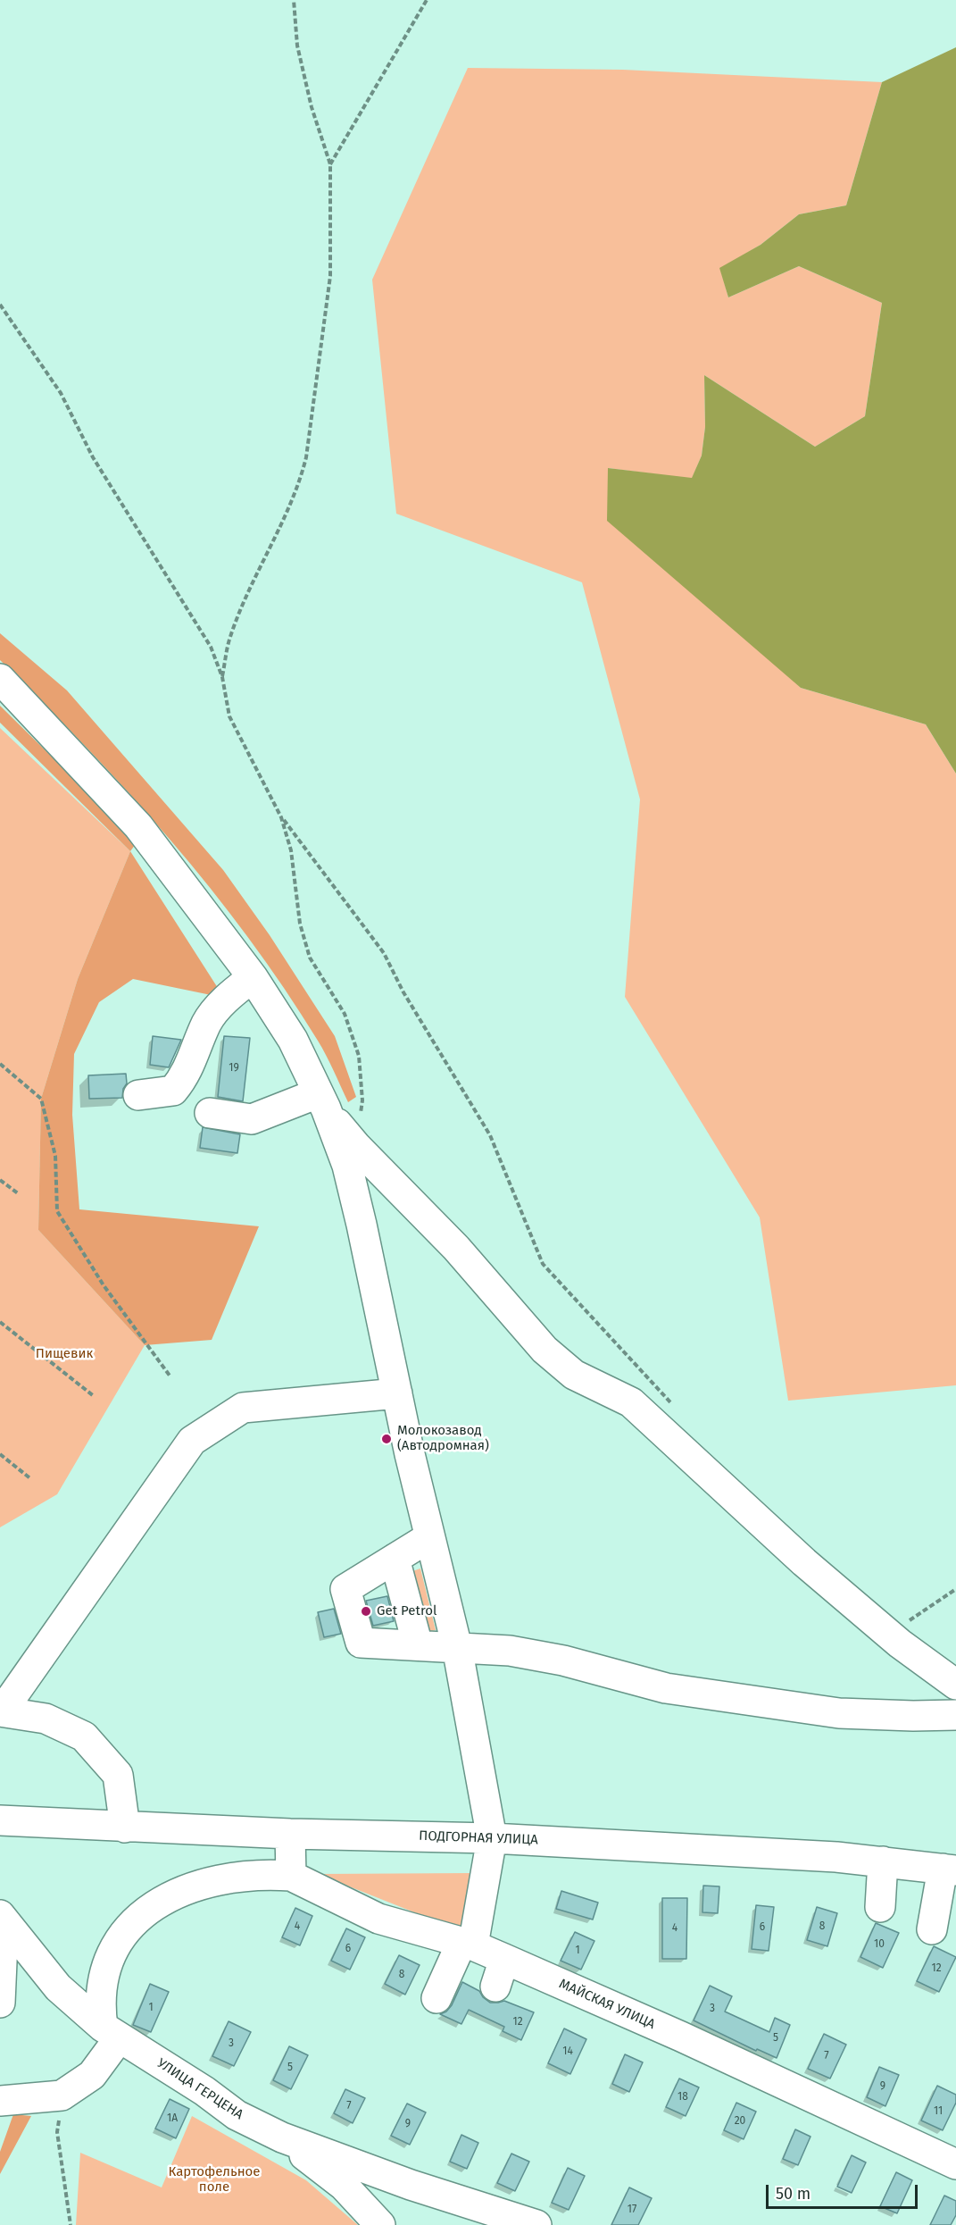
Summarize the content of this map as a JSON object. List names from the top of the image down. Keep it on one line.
{"streets":{"street":["ПОДГОРНАЯ УЛИЦА","МАЙСКАЯ УЛИЦА","УЛИЦА ГЕРЦЕНА"]},"parks":["Пищевик","Картофельное поле"],"places":["Молокозавод (Автодромная)","Get Petrol"],"house_numbers":["19","4","8","6","4","10","6","1","12","8","1","3","12","5","3","14","7","5","9","18","7","11","1А","20","9","17"],"scale_bar":"50 m"}
